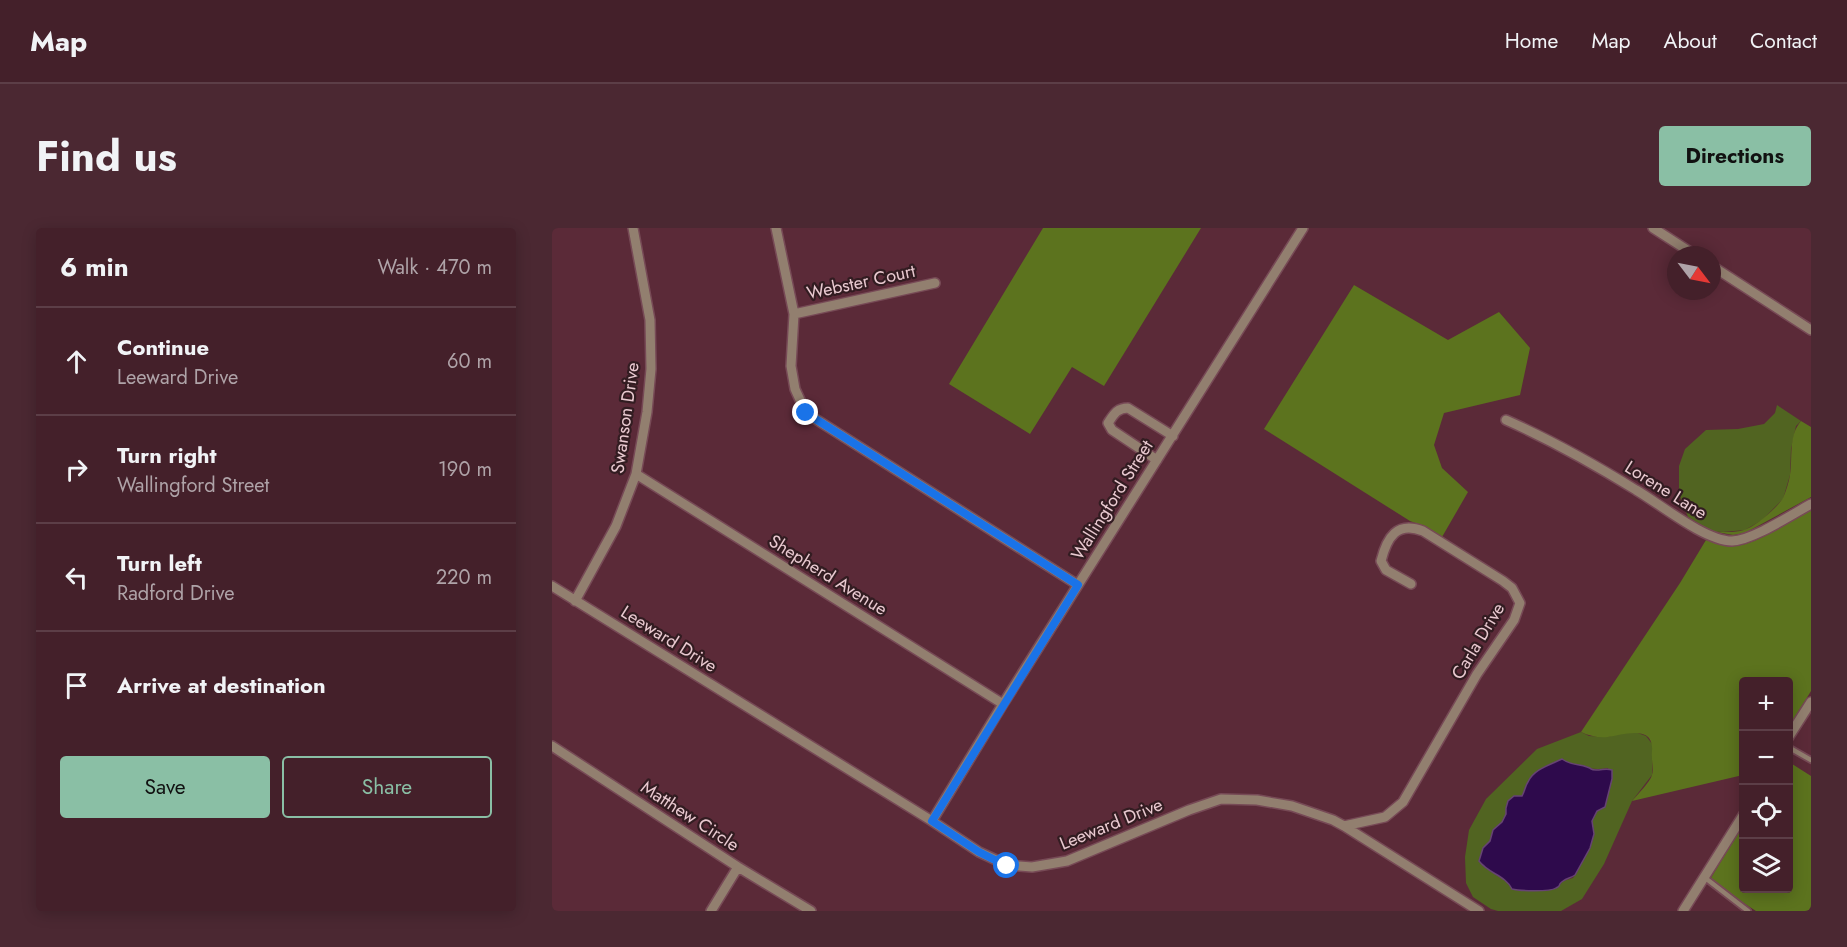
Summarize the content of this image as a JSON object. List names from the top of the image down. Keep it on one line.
{"streets":{"street":["Webster Court","Swanson Drive","Lorene Lane","Wallingford Street","Shepherd Avenue","Leeward Drive","Carla Drive","Matthew Circle"]},"crossings":[["Swanson Drive","Shepherd Avenue"],["Swanson Drive","Leeward Drive"],["Wallingford Street","Shepherd Avenue"],["Wallingford Street","Leeward Drive"],["Leeward Drive","Carla Drive"]],"north":"bottom right","page":{"header":"Map","nav":["Home","Map","About","Contact"],"title":"Find us","buttons":["Directions",["Save","Share"]],"heading":["6 min","Walk · 470 m"],"list":[["Continue","Leeward Drive","60 m"],["Turn right","Wallingford Street","190 m"],["Turn left","Radford Drive","220 m"],"Arrive at destination"],"map_buttons":["+","−"]}}
